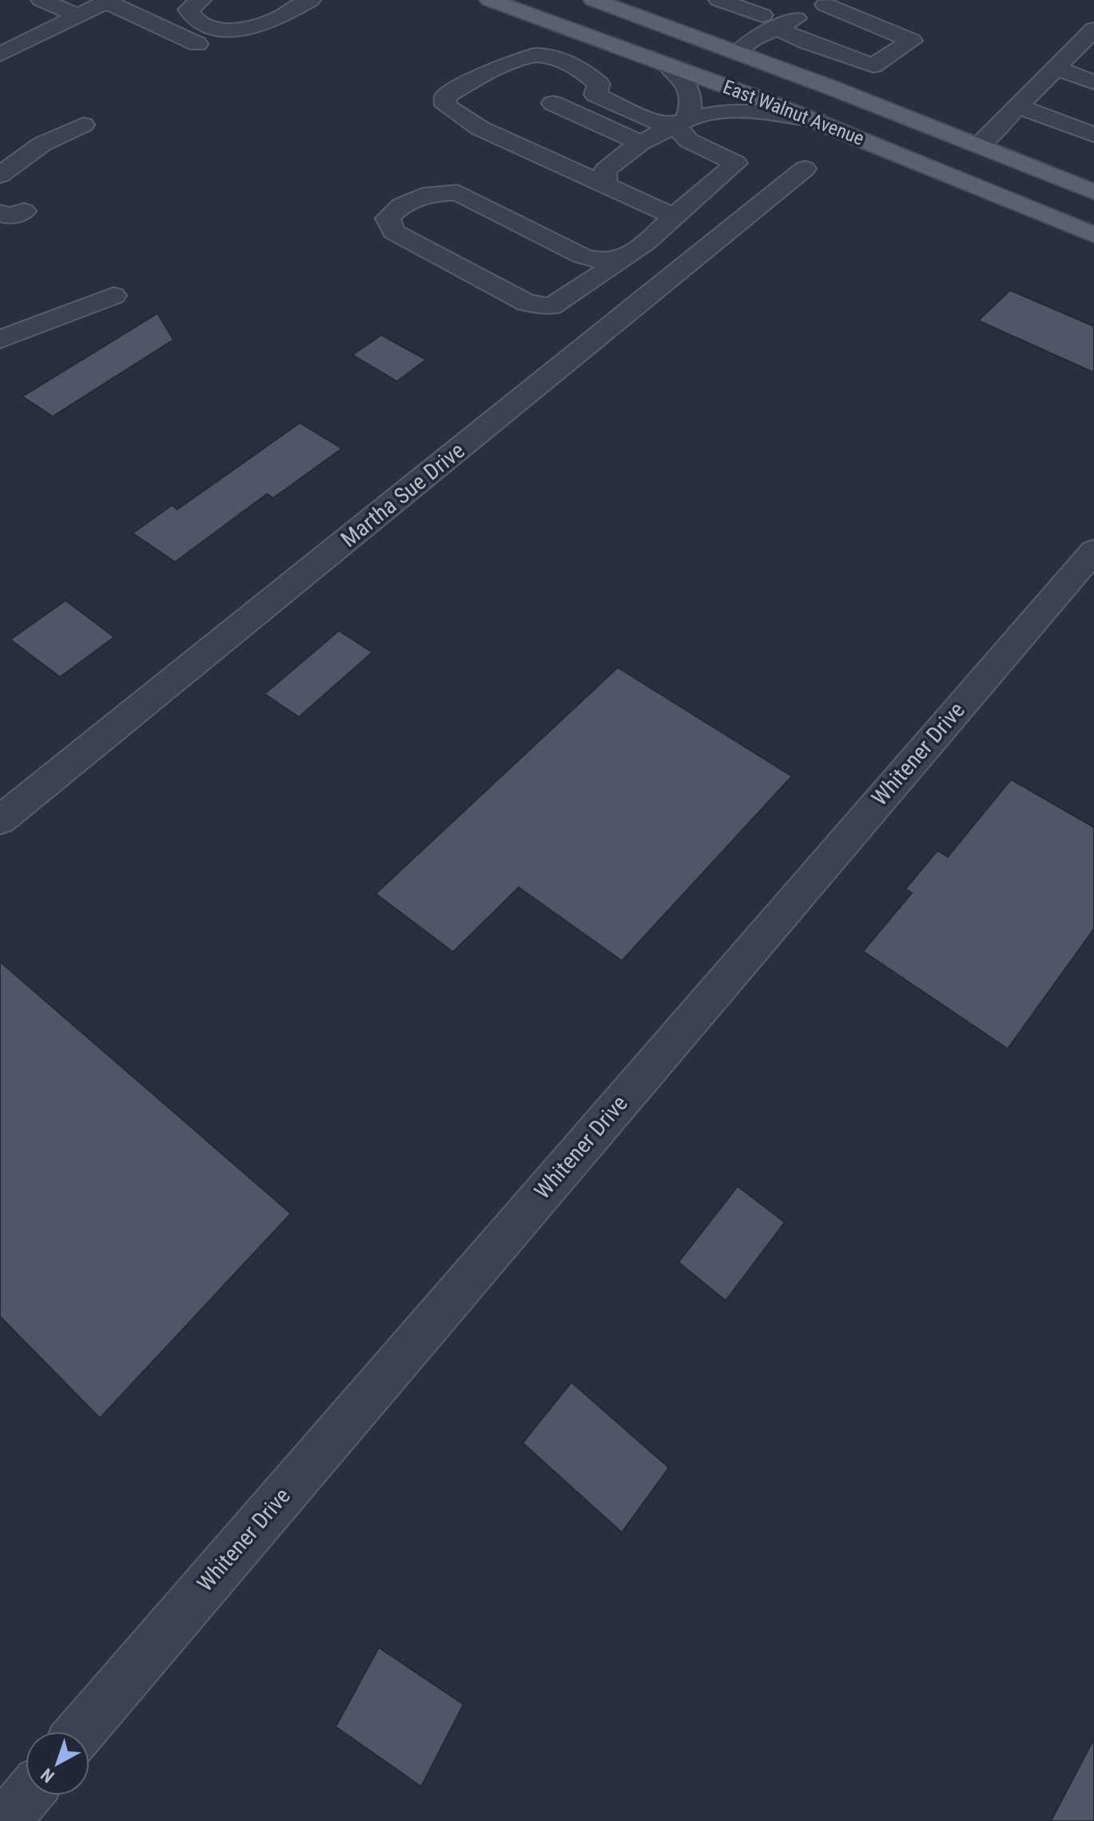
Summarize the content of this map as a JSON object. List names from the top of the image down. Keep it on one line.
{"streets":{"main road":["East Walnut Avenue"],"street":["Martha Sue Drive","Whitener Drive"]},"north":"bottom left"}
